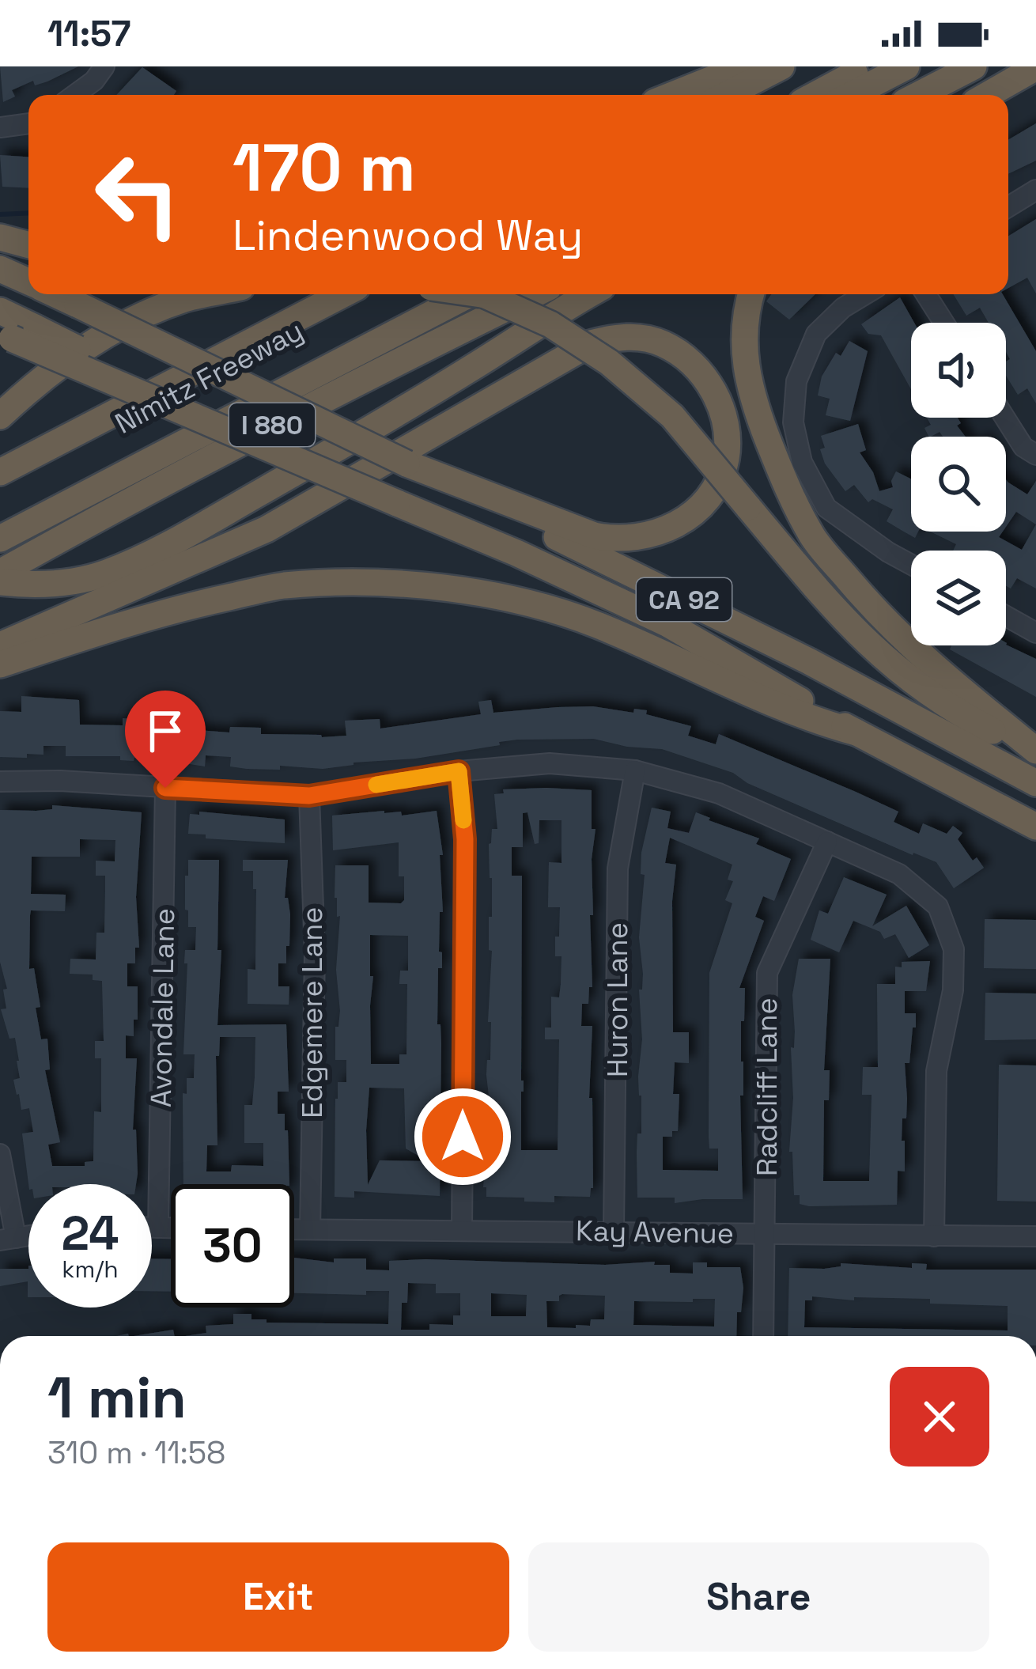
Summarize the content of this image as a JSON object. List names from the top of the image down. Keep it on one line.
{"streets":{"highway":["Nimitz Freeway","I 880","CA 92"],"street":["Huron Lane","Avondale Lane","Edgemere Lane","Radcliff Lane","Kay Avenue"]},"crossings":[["Huron Lane","Kay Avenue"],["Edgemere Lane","Kay Avenue"],["Radcliff Lane","Kay Avenue"]],"page":{"status":"11:57","turn":["170 m","Lindenwood Way"],"speed":"24 km/h","limit":"30","heading":["1 min","310 m · 11:58"],"buttons":["Exit","Share"]}}
